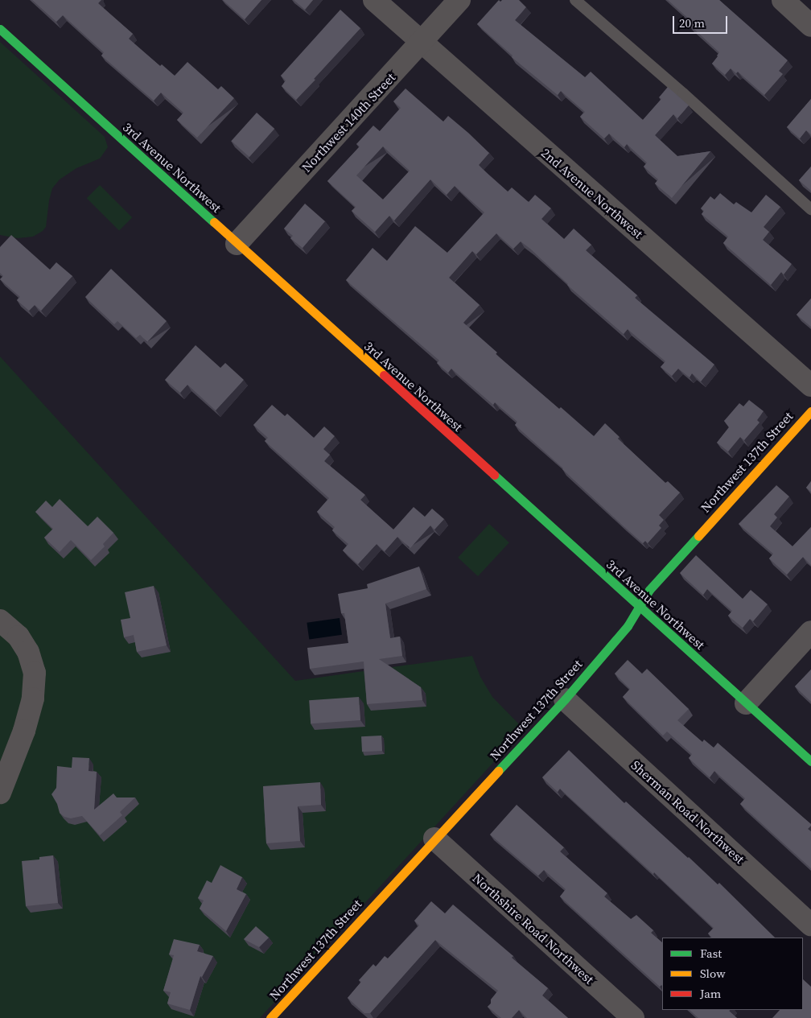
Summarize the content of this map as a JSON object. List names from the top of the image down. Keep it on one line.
{"streets":{"street":["Northwest 140th Street","3rd Avenue Northwest","2nd Avenue Northwest","Northwest 137th Street","Sherman Road Northwest","Northshire Road Northwest"]},"crossings":[["Northwest 140th Street","3rd Avenue Northwest"],["Northwest 140th Street","2nd Avenue Northwest"],["3rd Avenue Northwest","Northwest 137th Street"],["Northwest 137th Street","Sherman Road Northwest"],["Northwest 137th Street","Northshire Road Northwest"]],"legend":["Fast","Slow","Jam"],"scale_bar":"20 m"}
